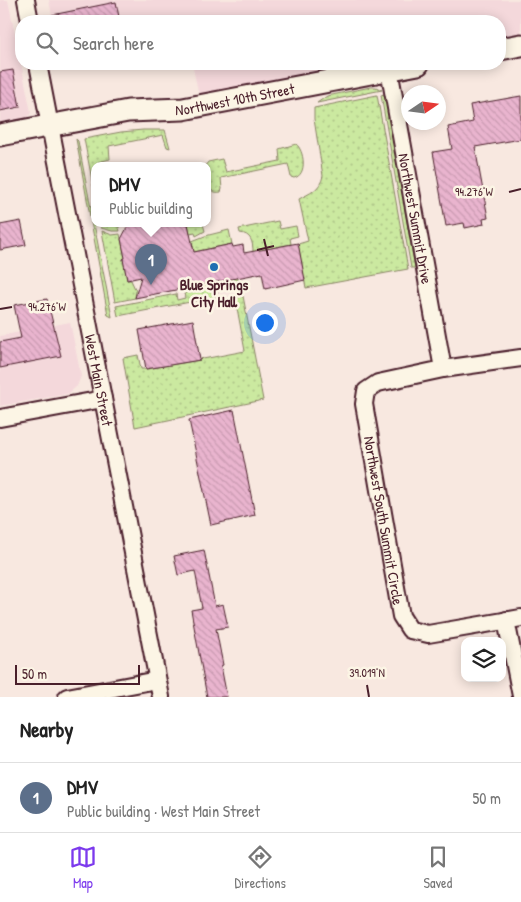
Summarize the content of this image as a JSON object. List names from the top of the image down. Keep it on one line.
{"streets":{"street":["Northwest 10th Street","Northwest Summit Drive","West Main Street","Northwest South Summit Circle"]},"crossings":[["Northwest 10th Street","West Main Street"],["Northwest Summit Drive","Northwest South Summit Circle"]],"places":["Blue Springs City Hall"],"scale_bar":"50 m","north":"right","page":{"search":"Search here","popup":["DMV","Public building"],"pins":"1","scale":"50 m","heading":"Nearby","list":[{"mark":"1","name":"DMV","note":"Public building · West Main Street","value":"50 m"}],"nav":["Map","Directions","Saved"]},"coordinates":["94.276°W","39.019°N"]}
